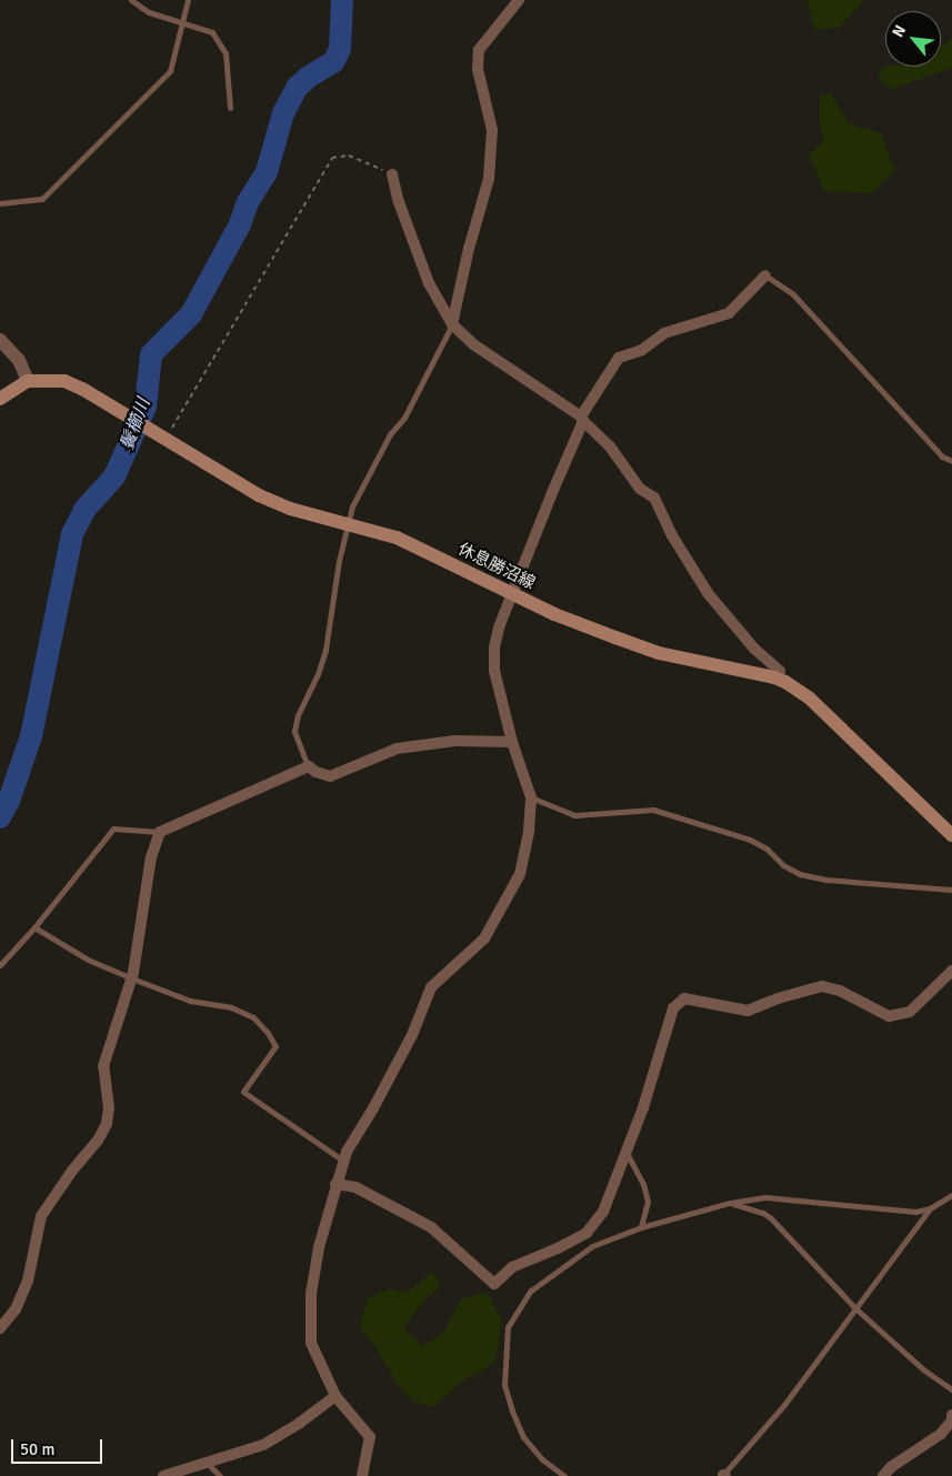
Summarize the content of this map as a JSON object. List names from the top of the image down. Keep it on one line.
{"streets":{"main road":["休息勝沼線"]},"water":["鬢櫛川"],"scale_bar":"50 m","north":"top left"}
